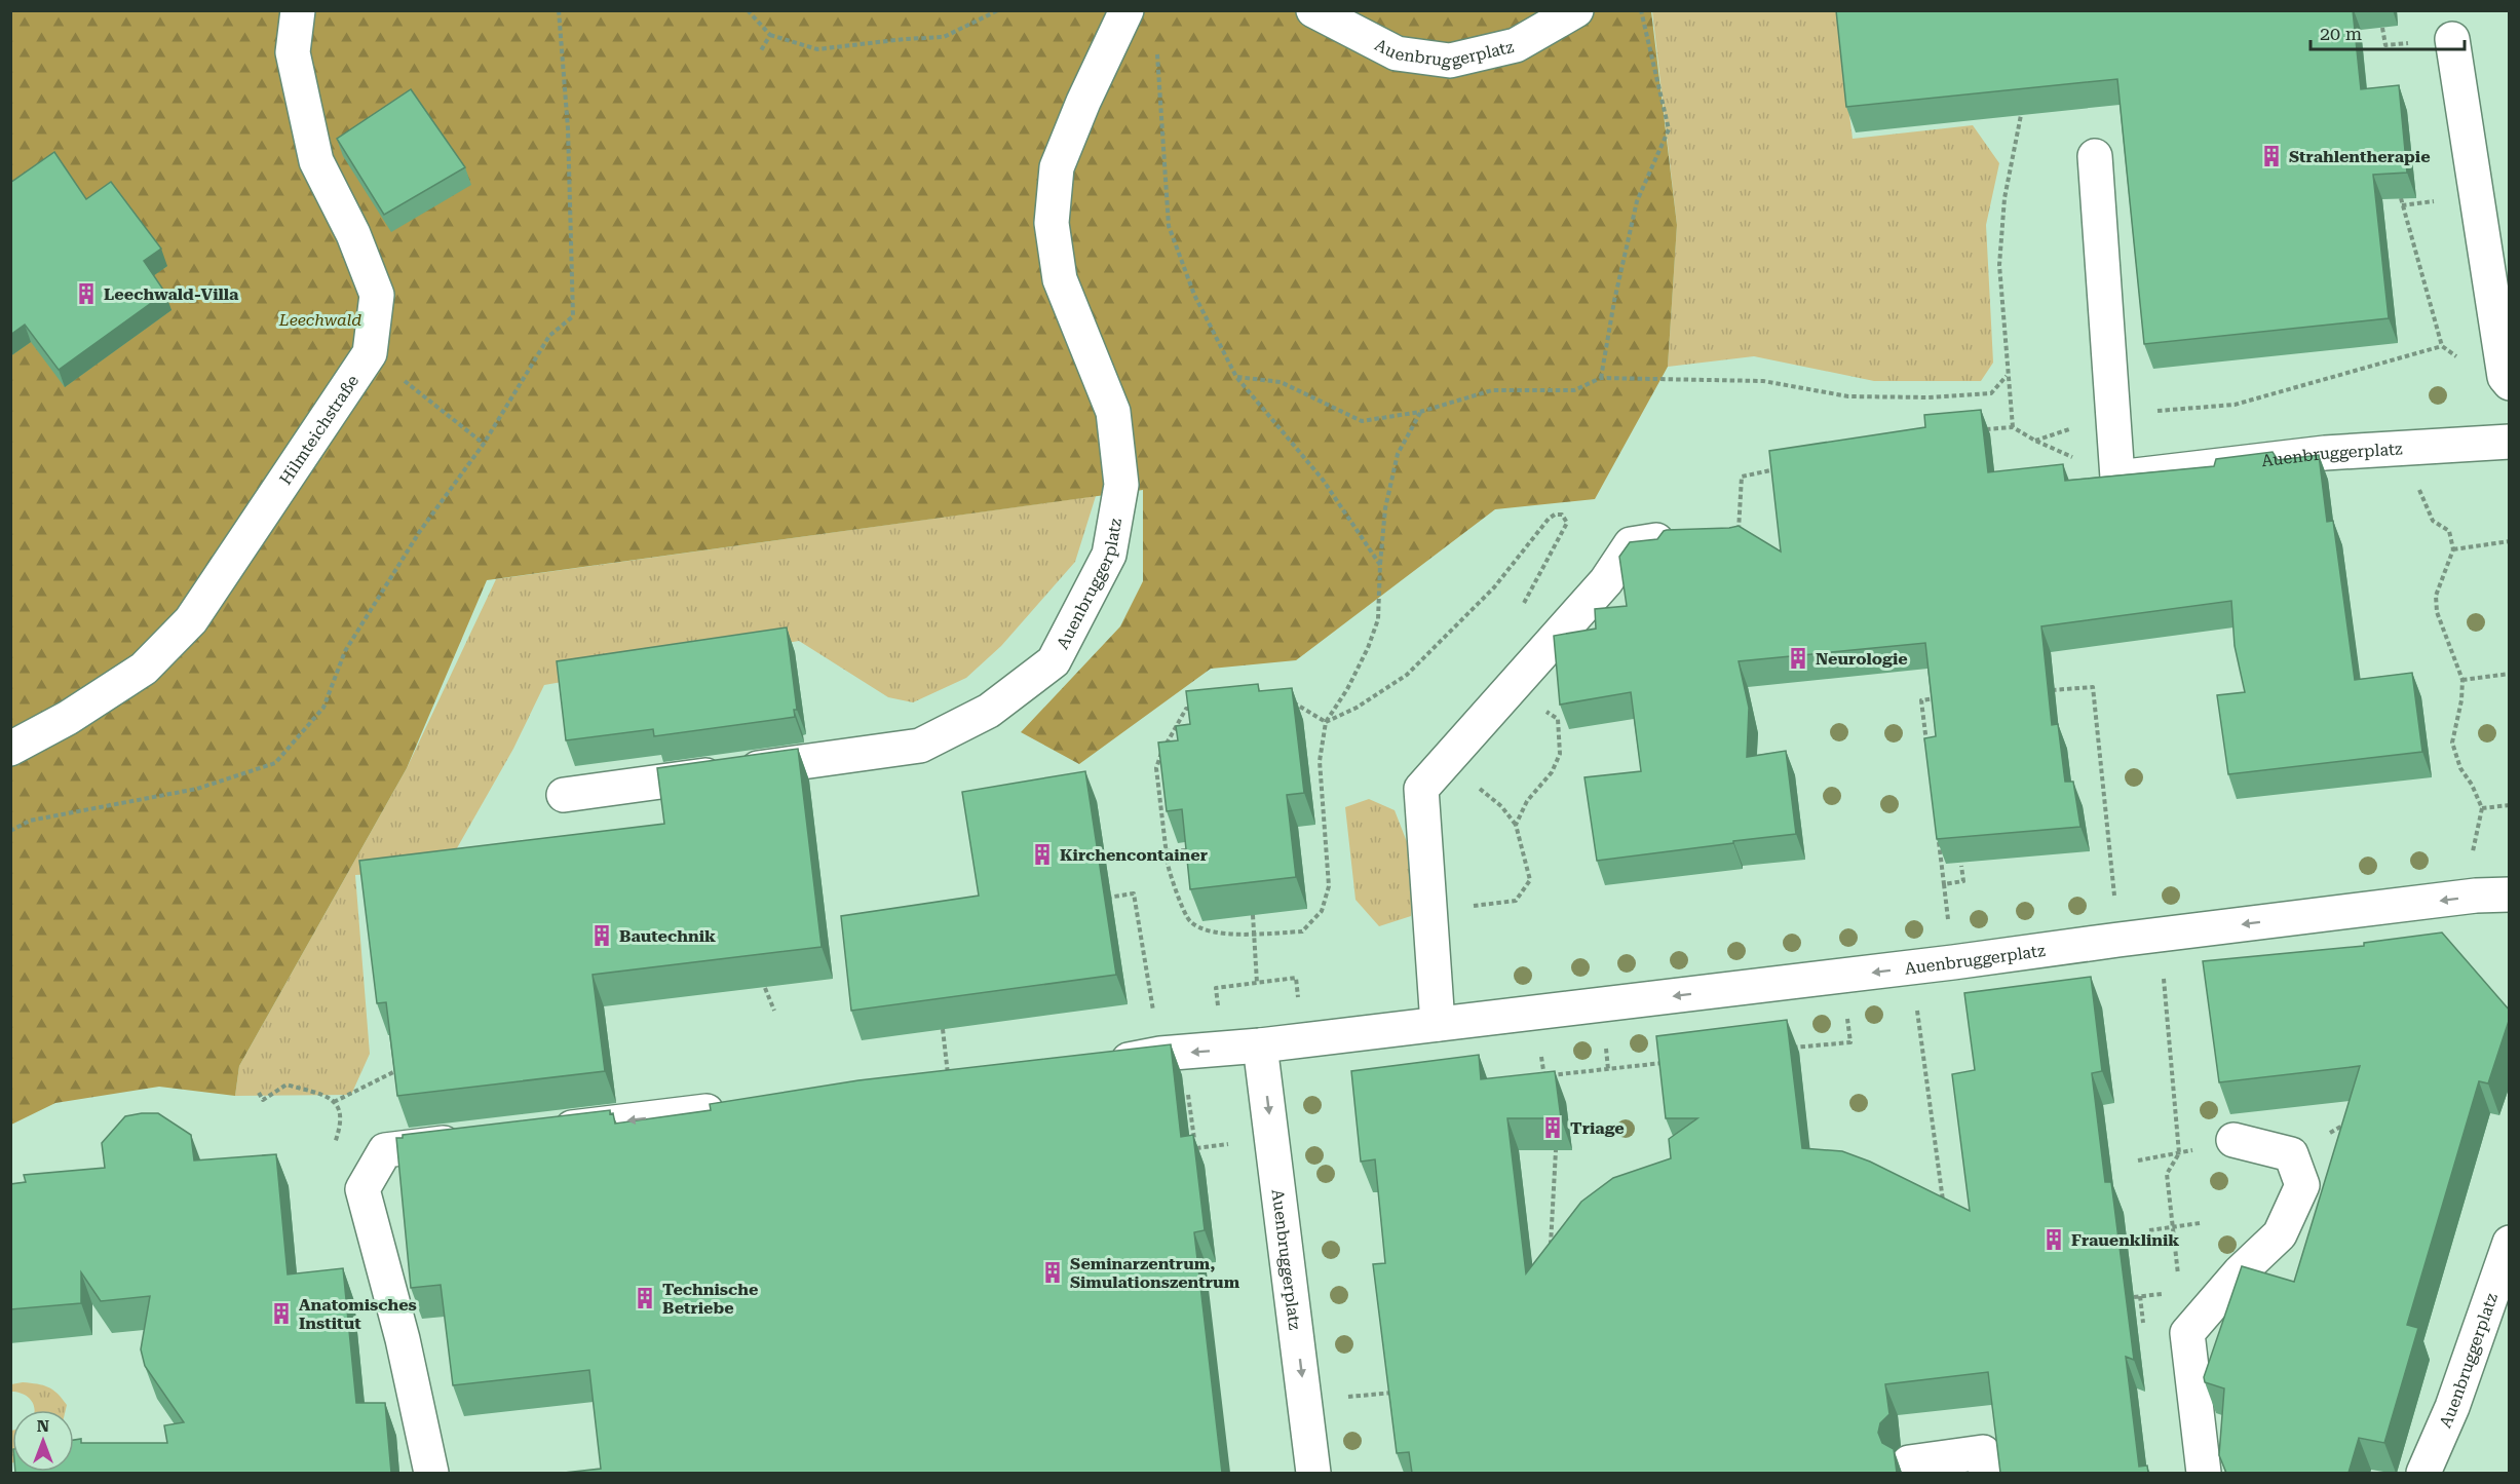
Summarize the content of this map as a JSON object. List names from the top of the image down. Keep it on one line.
{"streets":{"street":["Auenbruggerplatz","Hilmteichstraße"]},"parks":["Leechwald"],"places":{"building":["Strahlentherapie","Leechwald-Villa","Neurologie","Kirchencontainer","Bautechnik","Triage","Frauenklinik","Seminarzentrum, Simulationszentrum","Technische Betriebe","Anatomisches Institut"]},"scale_bar":"20 m","north":"top"}
